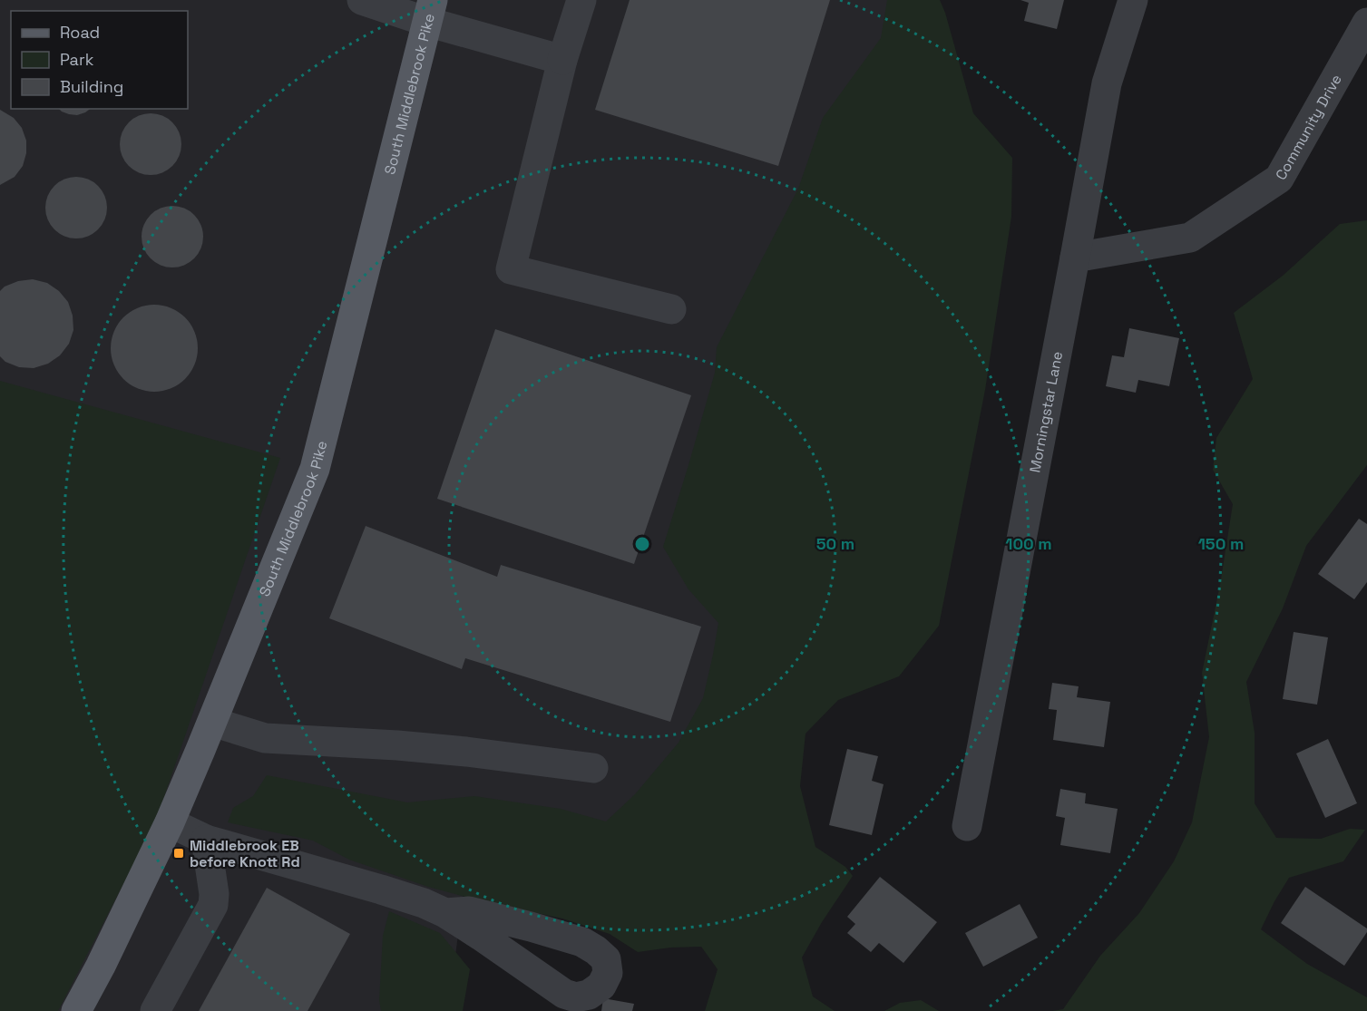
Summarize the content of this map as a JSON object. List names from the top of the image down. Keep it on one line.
{"streets":{"main road":["South Middlebrook Pike"],"street":["Community Drive","Morningstar Lane"]},"crossings":[["Community Drive","Morningstar Lane"]],"places":{"transit":["Middlebrook EB before Knott Rd"]},"legend":["Road","Park","Building"],"rings":["50 m","100 m","150 m"]}
